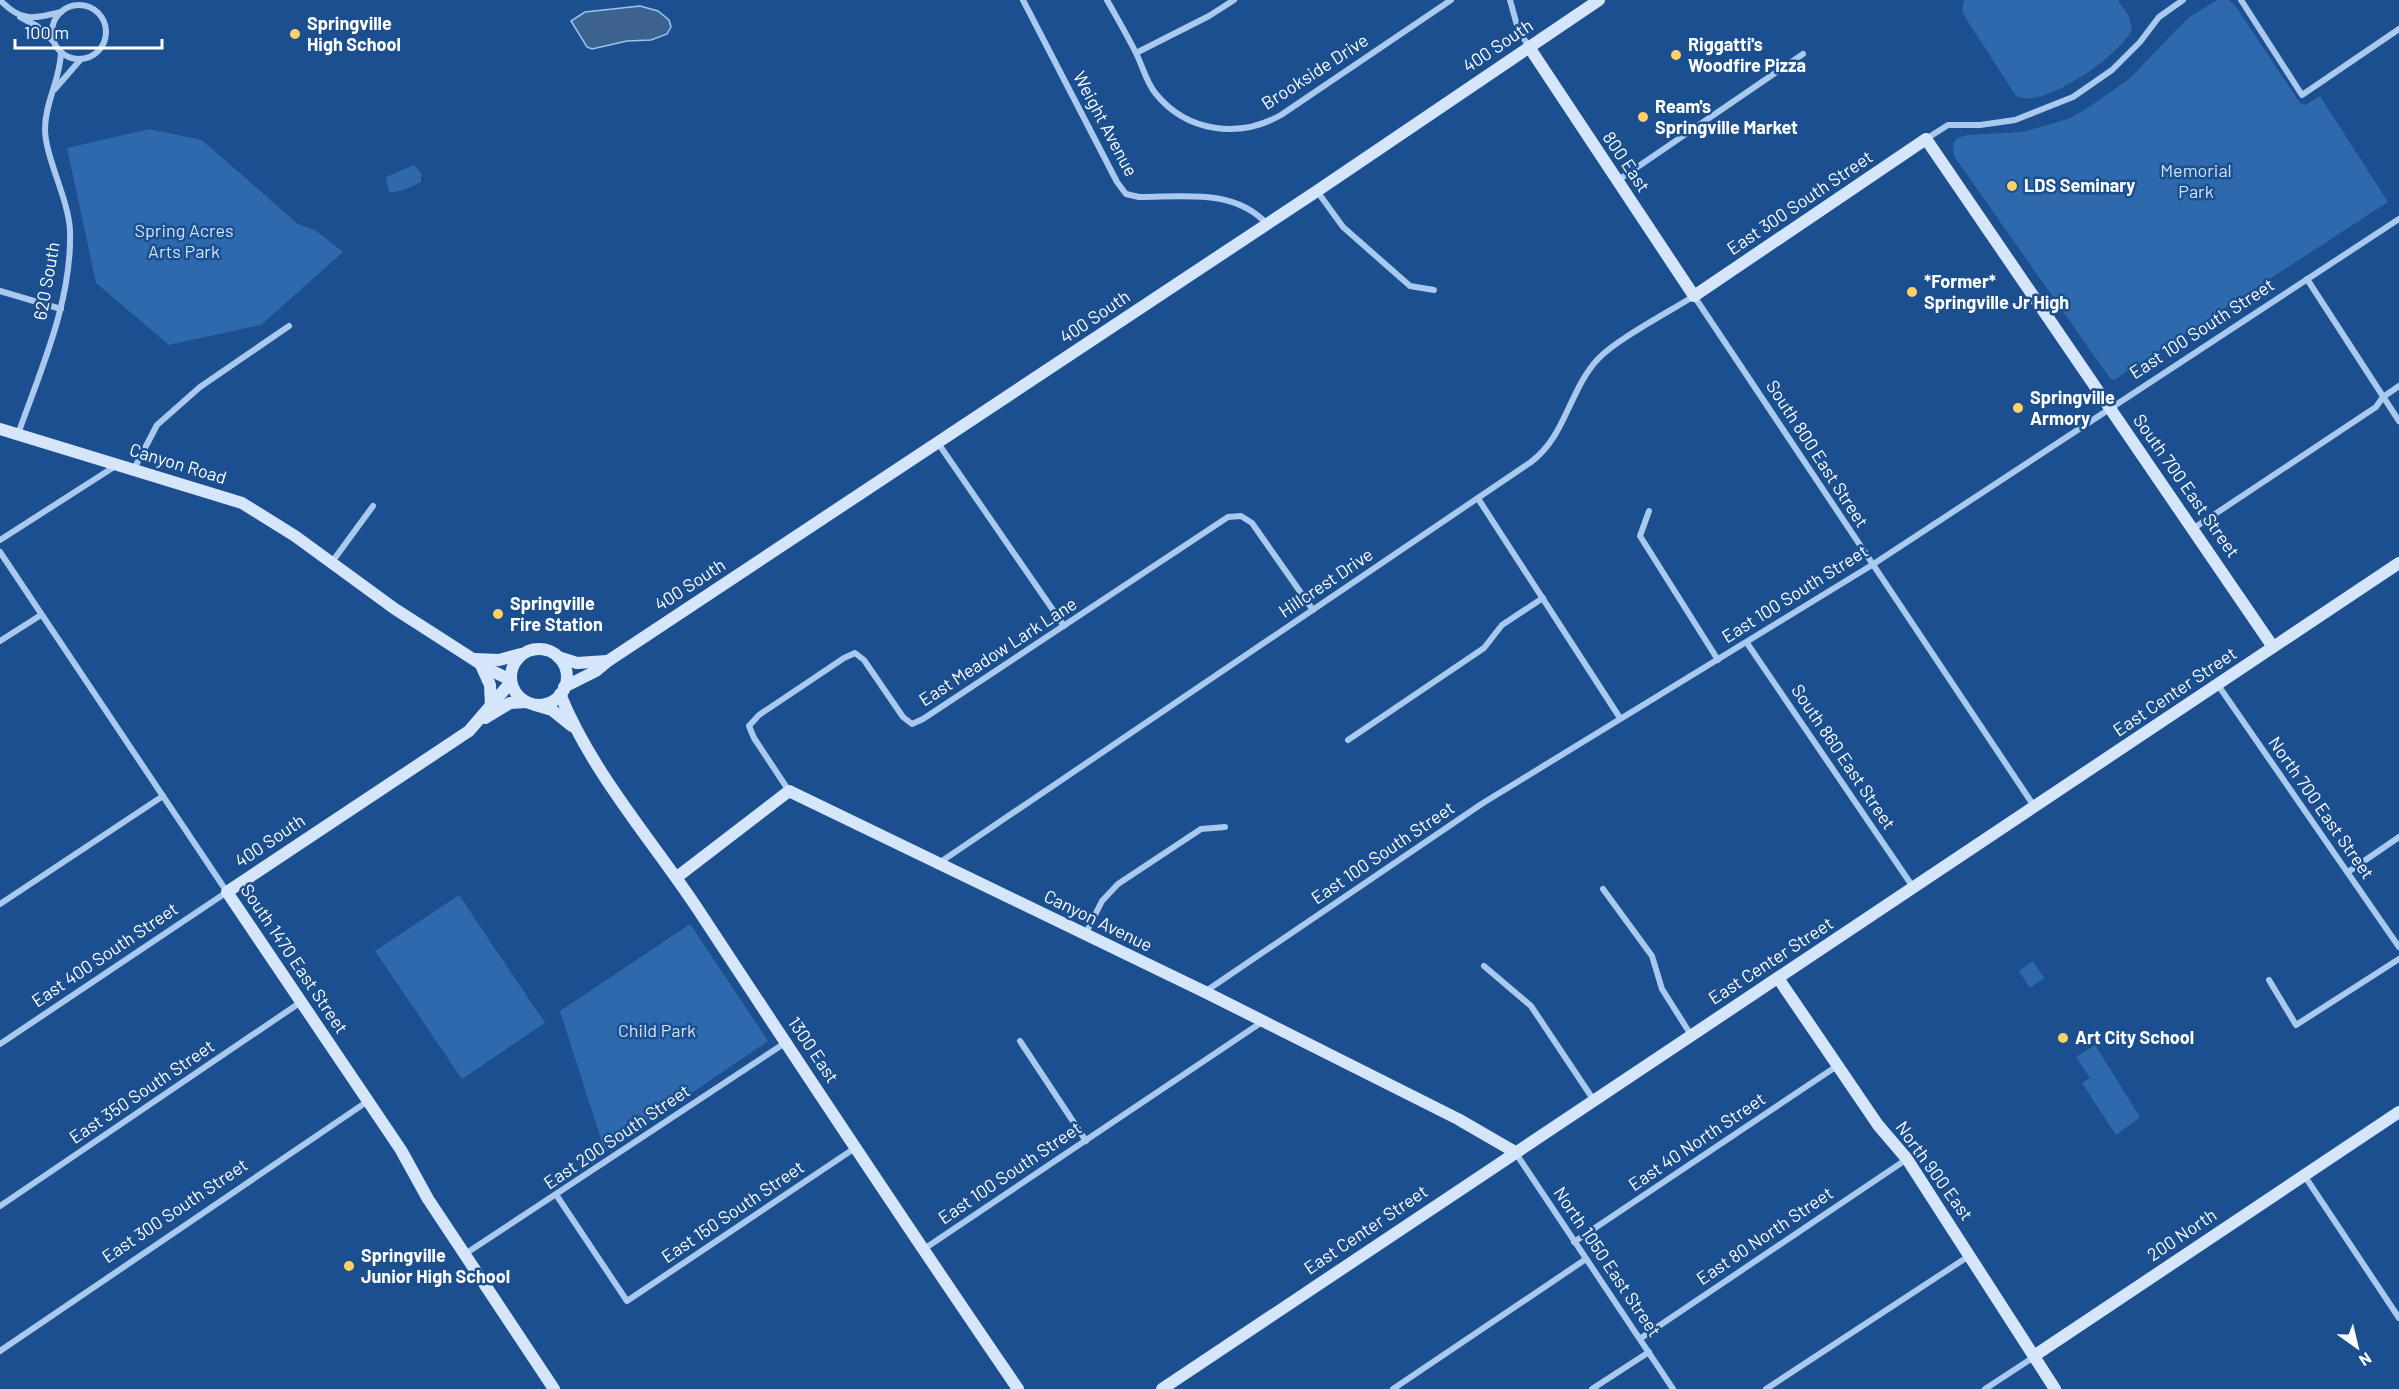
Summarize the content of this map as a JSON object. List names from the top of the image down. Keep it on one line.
{"streets":{"street":["400 South","Brookside Drive","Weight Avenue","800 East","East 300 South Street","620 South","East 100 South Street","South 800 East Street","Canyon Road","South 700 East Street","Hillcrest Drive","East Meadow Lark Lane","East Center Street","South 860 East Street","North 700 East Street","Canyon Avenue","East 400 South Street","South 1470 East Street","1300 East","East 350 South Street","East 200 South Street","East 40 North Street","North 900 East","East 150 South Street","200 North","East 80 North Street","North 1050 East Street"]},"crossings":[["400 South","Weight Avenue"],["400 South","800 East"],["400 South","Canyon Road"],["400 South","East 400 South Street"],["400 South","South 1470 East Street"],["400 South","1300 East"],["800 East","East 300 South Street"],["800 East","South 800 East Street"],["800 East","Hillcrest Drive"],["East 300 South Street","South 800 East Street"],["East 300 South Street","South 700 East Street"],["East 300 South Street","Hillcrest Drive"],["East 300 South Street","South 1470 East Street"],["620 South","Canyon Road"],["East 100 South Street","South 800 East Street"],["East 100 South Street","South 700 East Street"],["East 100 South Street","South 860 East Street"],["East 100 South Street","Canyon Avenue"],["East 100 South Street","1300 East"],["South 800 East Street","Hillcrest Drive"],["South 800 East Street","East Center Street"],["Canyon Road","1300 East"],["South 700 East Street","East Center Street"],["Hillcrest Drive","East Meadow Lark Lane"],["Hillcrest Drive","Canyon Avenue"],["East Meadow Lark Lane","Canyon Avenue"],["East Center Street","South 860 East Street"],["East Center Street","North 700 East Street"],["East Center Street","Canyon Avenue"],["East Center Street","North 900 East"],["East Center Street","North 1050 East Street"],["Canyon Avenue","North 1050 East Street"],["East 400 South Street","South 1470 East Street"],["South 1470 East Street","East 350 South Street"],["South 1470 East Street","East 200 South Street"],["1300 East","East 200 South Street"],["1300 East","East 150 South Street"],["East 200 South Street","East 150 South Street"],["East 40 North Street","North 900 East"],["East 40 North Street","North 1050 East Street"],["North 900 East","200 North"],["North 900 East","East 80 North Street"],["East 80 North Street","North 1050 East Street"]],"parks":["Memorial Park","Spring Acres Arts Park","Child Park"],"places":["Springville High School","Riggatti's Woodfire Pizza","Ream's Springville Market","LDS Seminary","*Former* Springville Jr High","Springville Armory","Springville Fire Station","Art City School","Springville Junior High School"],"scale_bar":"100 m","north":"bottom right"}
